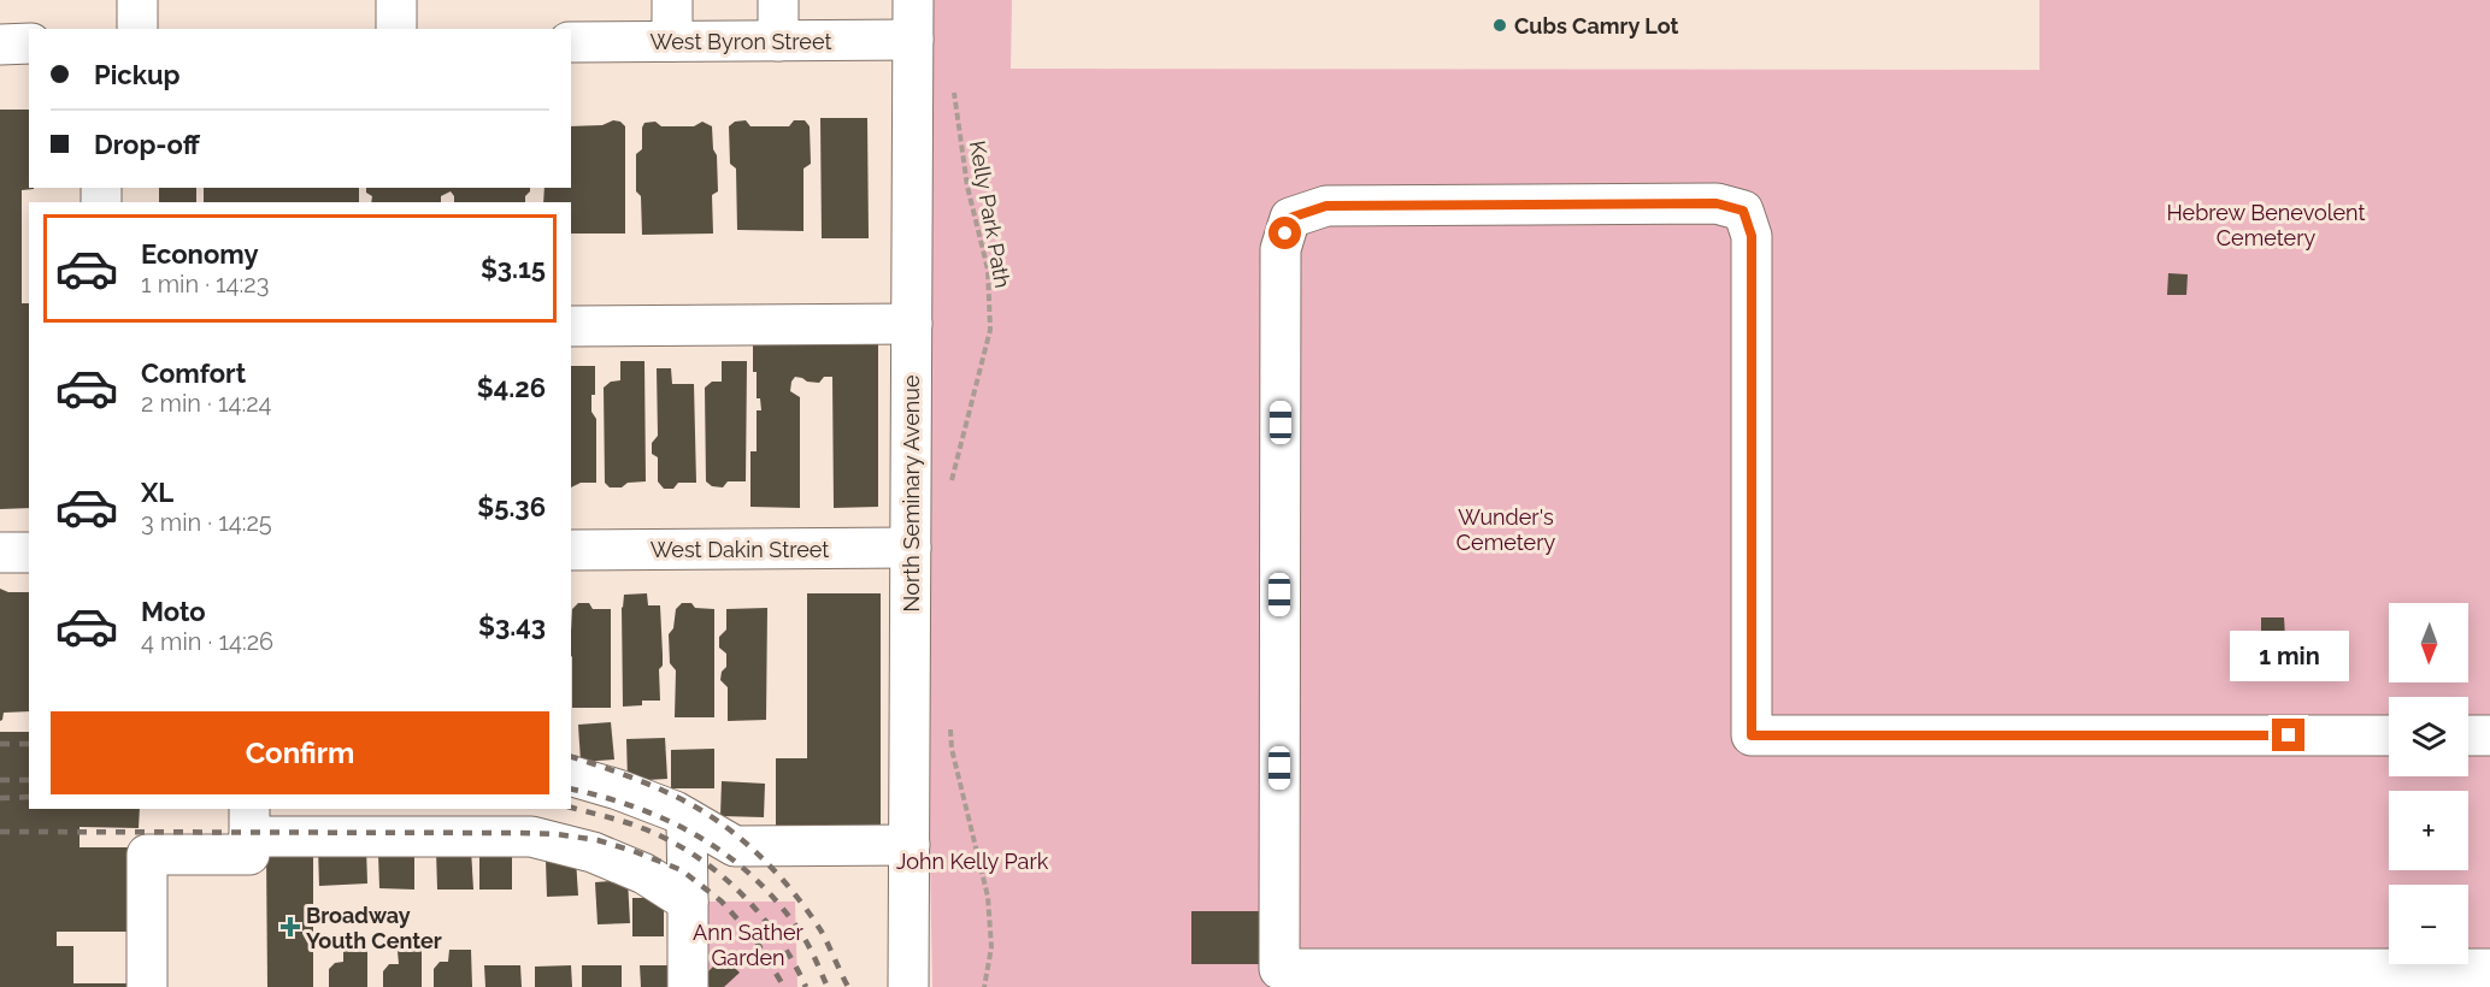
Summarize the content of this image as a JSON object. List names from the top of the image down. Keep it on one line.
{"streets":{"street":["West Byron Street","North Seminary Avenue","West Dakin Street"],"path":["Kelly Park Path"]},"crossings":[["West Byron Street","North Seminary Avenue"],["North Seminary Avenue","West Dakin Street"]],"parks":["Hebrew Benevolent Cemetery","Wunder's Cemetery","John Kelly Park","Ann Sather Garden"],"places":{"other":["Cubs Camry Lot"],"health":["Broadway Youth Center"]},"north":"bottom","page":{"banner":["Pickup","Drop-off"],"list":[{"name":"Economy","note":"1 min · 14:23","value":"$3.15"},{"name":"Comfort","note":"2 min · 14:24","value":"$4.26"},{"name":"XL","note":"3 min · 14:25","value":"$5.36"},{"name":"Moto","note":"4 min · 14:26","value":"$3.43"}],"map_buttons":["+","−"],"bubble":"1 min","buttons":"Confirm"}}
